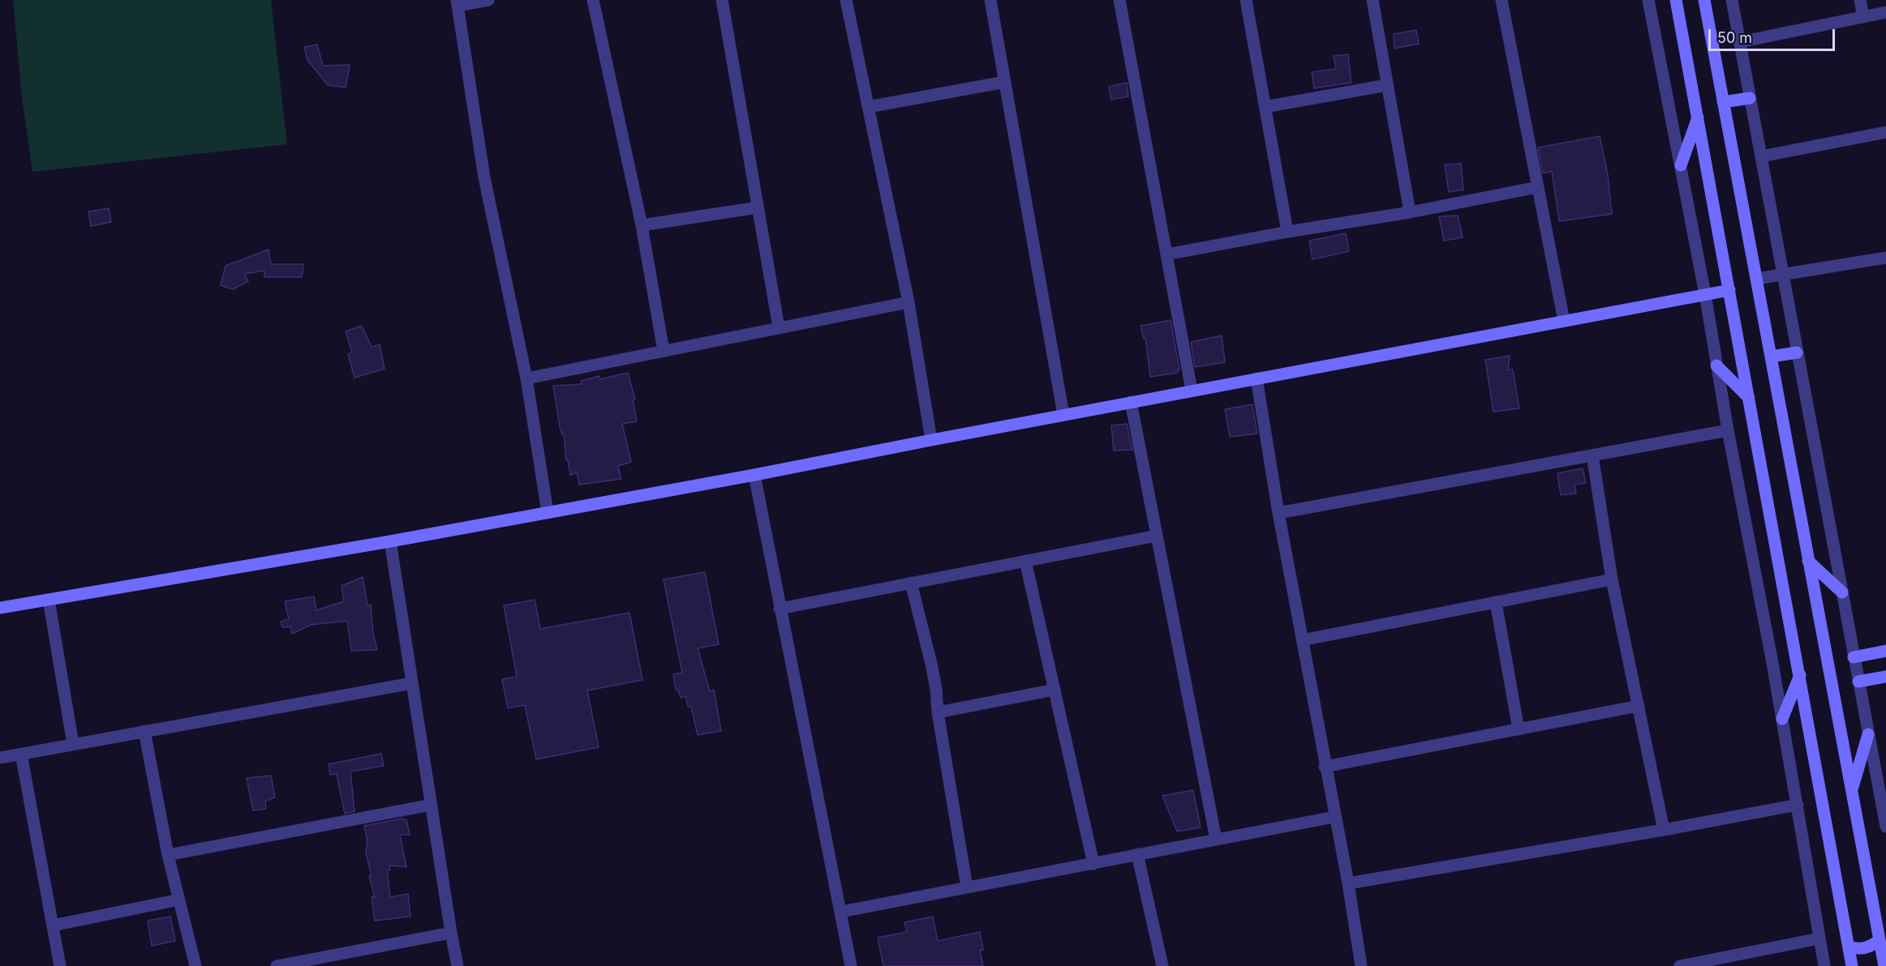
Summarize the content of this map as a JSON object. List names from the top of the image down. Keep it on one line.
{"scale_bar":"50 m"}
